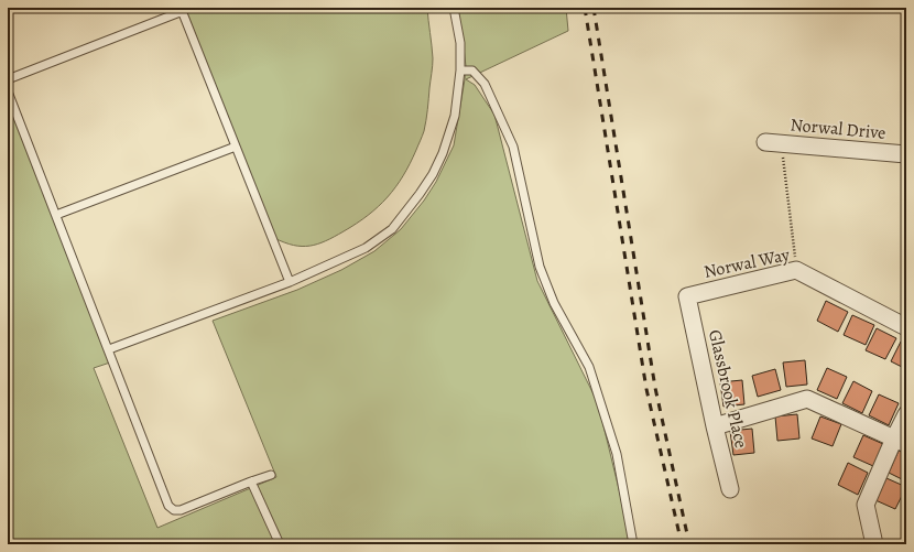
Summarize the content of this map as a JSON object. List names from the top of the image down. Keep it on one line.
{"streets":{"street":["Norwal Drive","Norwal Way","Glassbrook Place"]},"crossings":[["Norwal Way","Glassbrook Place"]]}
